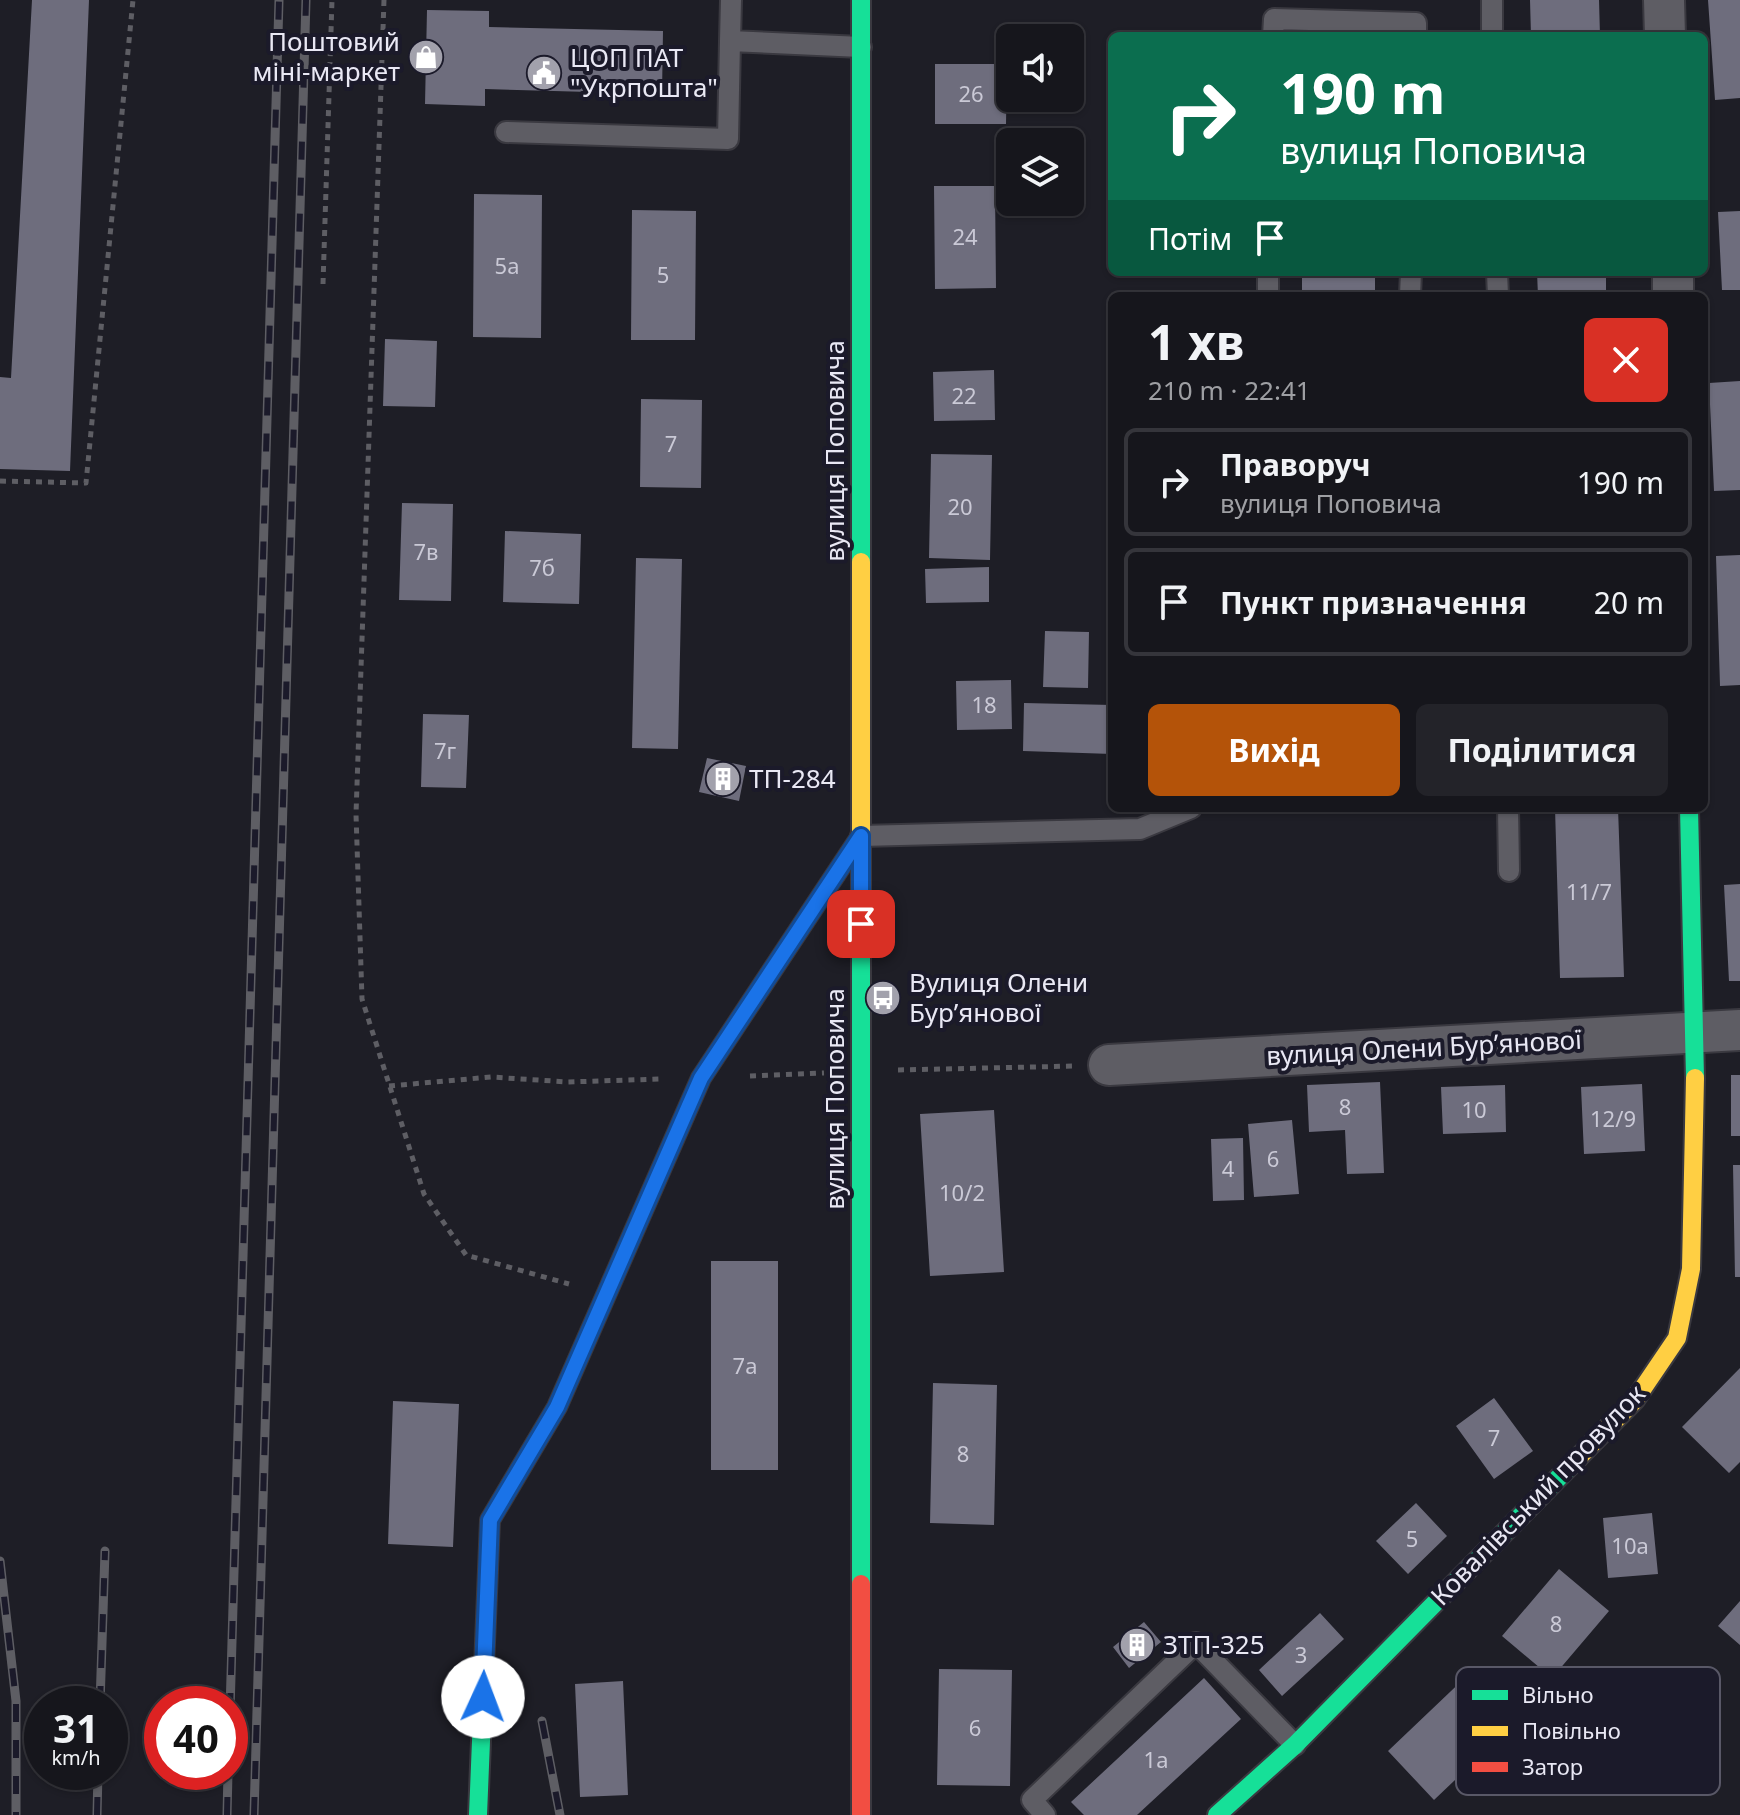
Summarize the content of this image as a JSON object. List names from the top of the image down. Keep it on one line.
{"streets":{"street":["вулиця Поповича","вулиця Олени Бурʼянової","Ковалівський провулок"]},"crossings":[["вулиця Олени Бурʼянової","Ковалівський провулок"]],"places":{"shop":["Поштовий міні-маркет"],"public building":["ЦОП ПАТ \"Укрпошта\""],"building":["ТП-284","ЗТП-325"],"bus stop":["Вулиця Олени Бур’янової"]},"house_numbers":["26","24","5а","5","22","7","20","7в","7б","18","7г","11/7","8","10","12/9","6","4","10/2","7а","7","8","5","10а","8","3","6","1а"],"legend":["Вільно","Повільно","Затор"],"page":{"turn":["190 m","вулиця Поповича"],"then":"Потім","heading":["1 хв","210 m · 22:41"],"list":[{"name":"Праворуч","note":"вулиця Поповича","value":"190 m"},{"name":"Пункт призначення","value":"20 m"}],"buttons":["Вихід","Поділитися"],"speed":"31 km/h","limit":"40"}}
